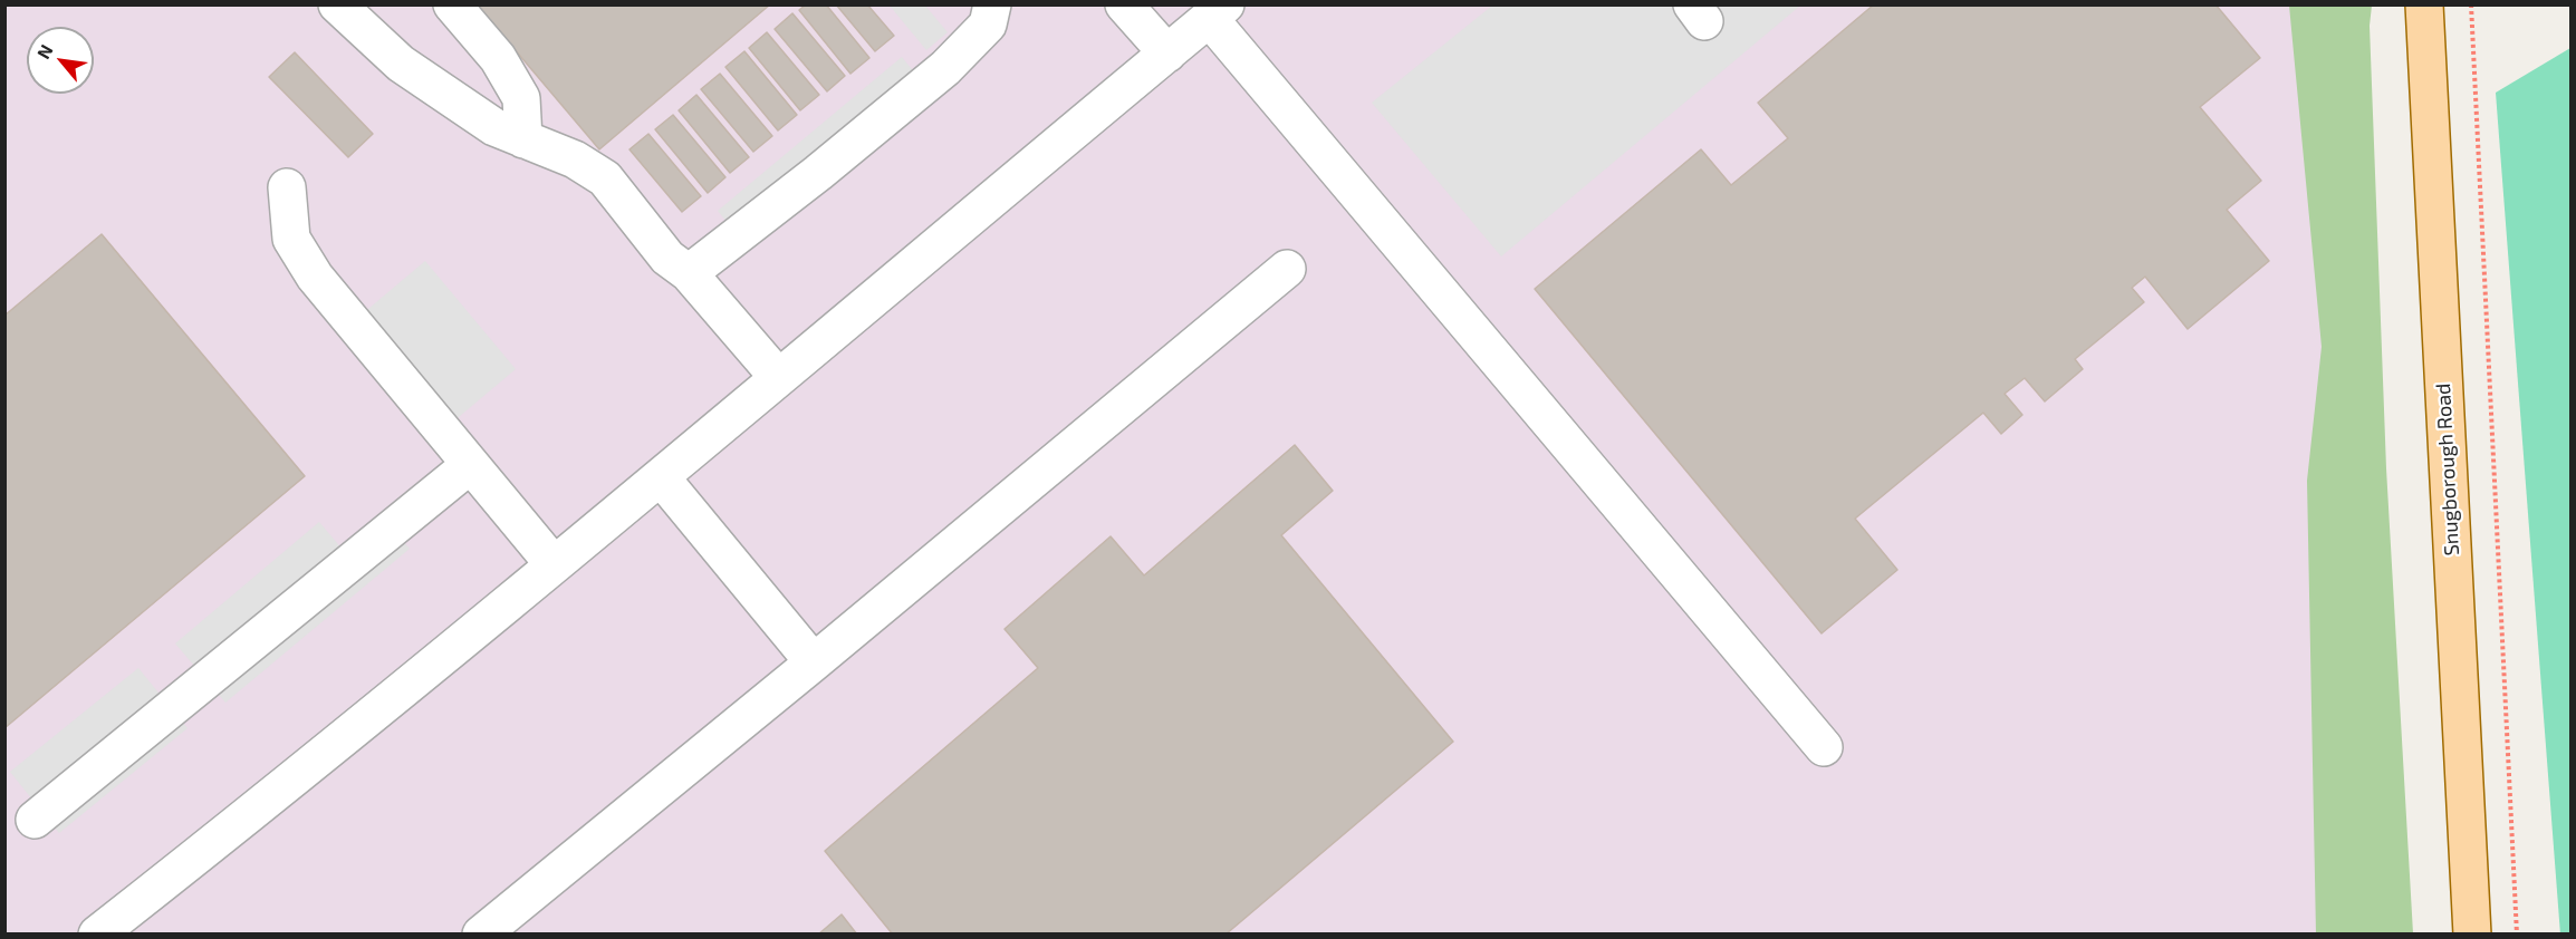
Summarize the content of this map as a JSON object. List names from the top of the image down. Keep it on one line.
{"streets":{"main road":["Snugborough Road"]},"north":"top left"}
